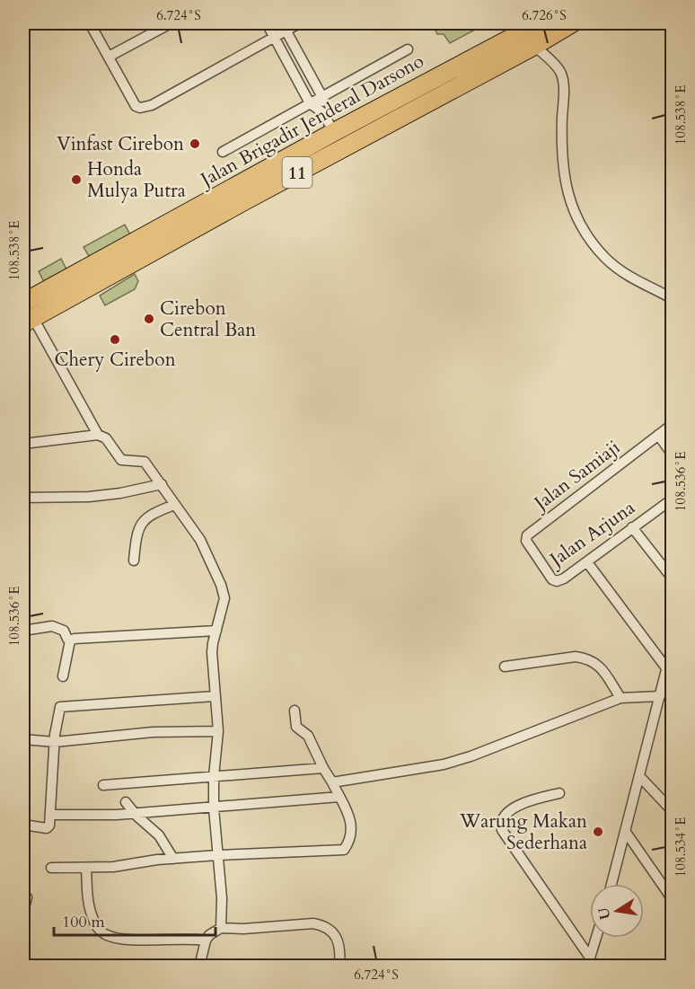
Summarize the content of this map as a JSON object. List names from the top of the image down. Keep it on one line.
{"streets":{"highway":["Jalan Brigadir Jenderal Darsono","11"],"street":["Jalan Samiaji","Jalan Arjuna"]},"crossings":[["Jalan Samiaji","Jalan Arjuna"]],"places":["Vinfast Cirebon","Honda Mulya Putra","Cirebon Central Ban","Chery Cirebon","Warung Makan Sederhana"],"scale_bar":"100 m","north":"left","coordinates":["6.724°S","6.726°S","108.538°E","108.536°E","108.534°E"]}
